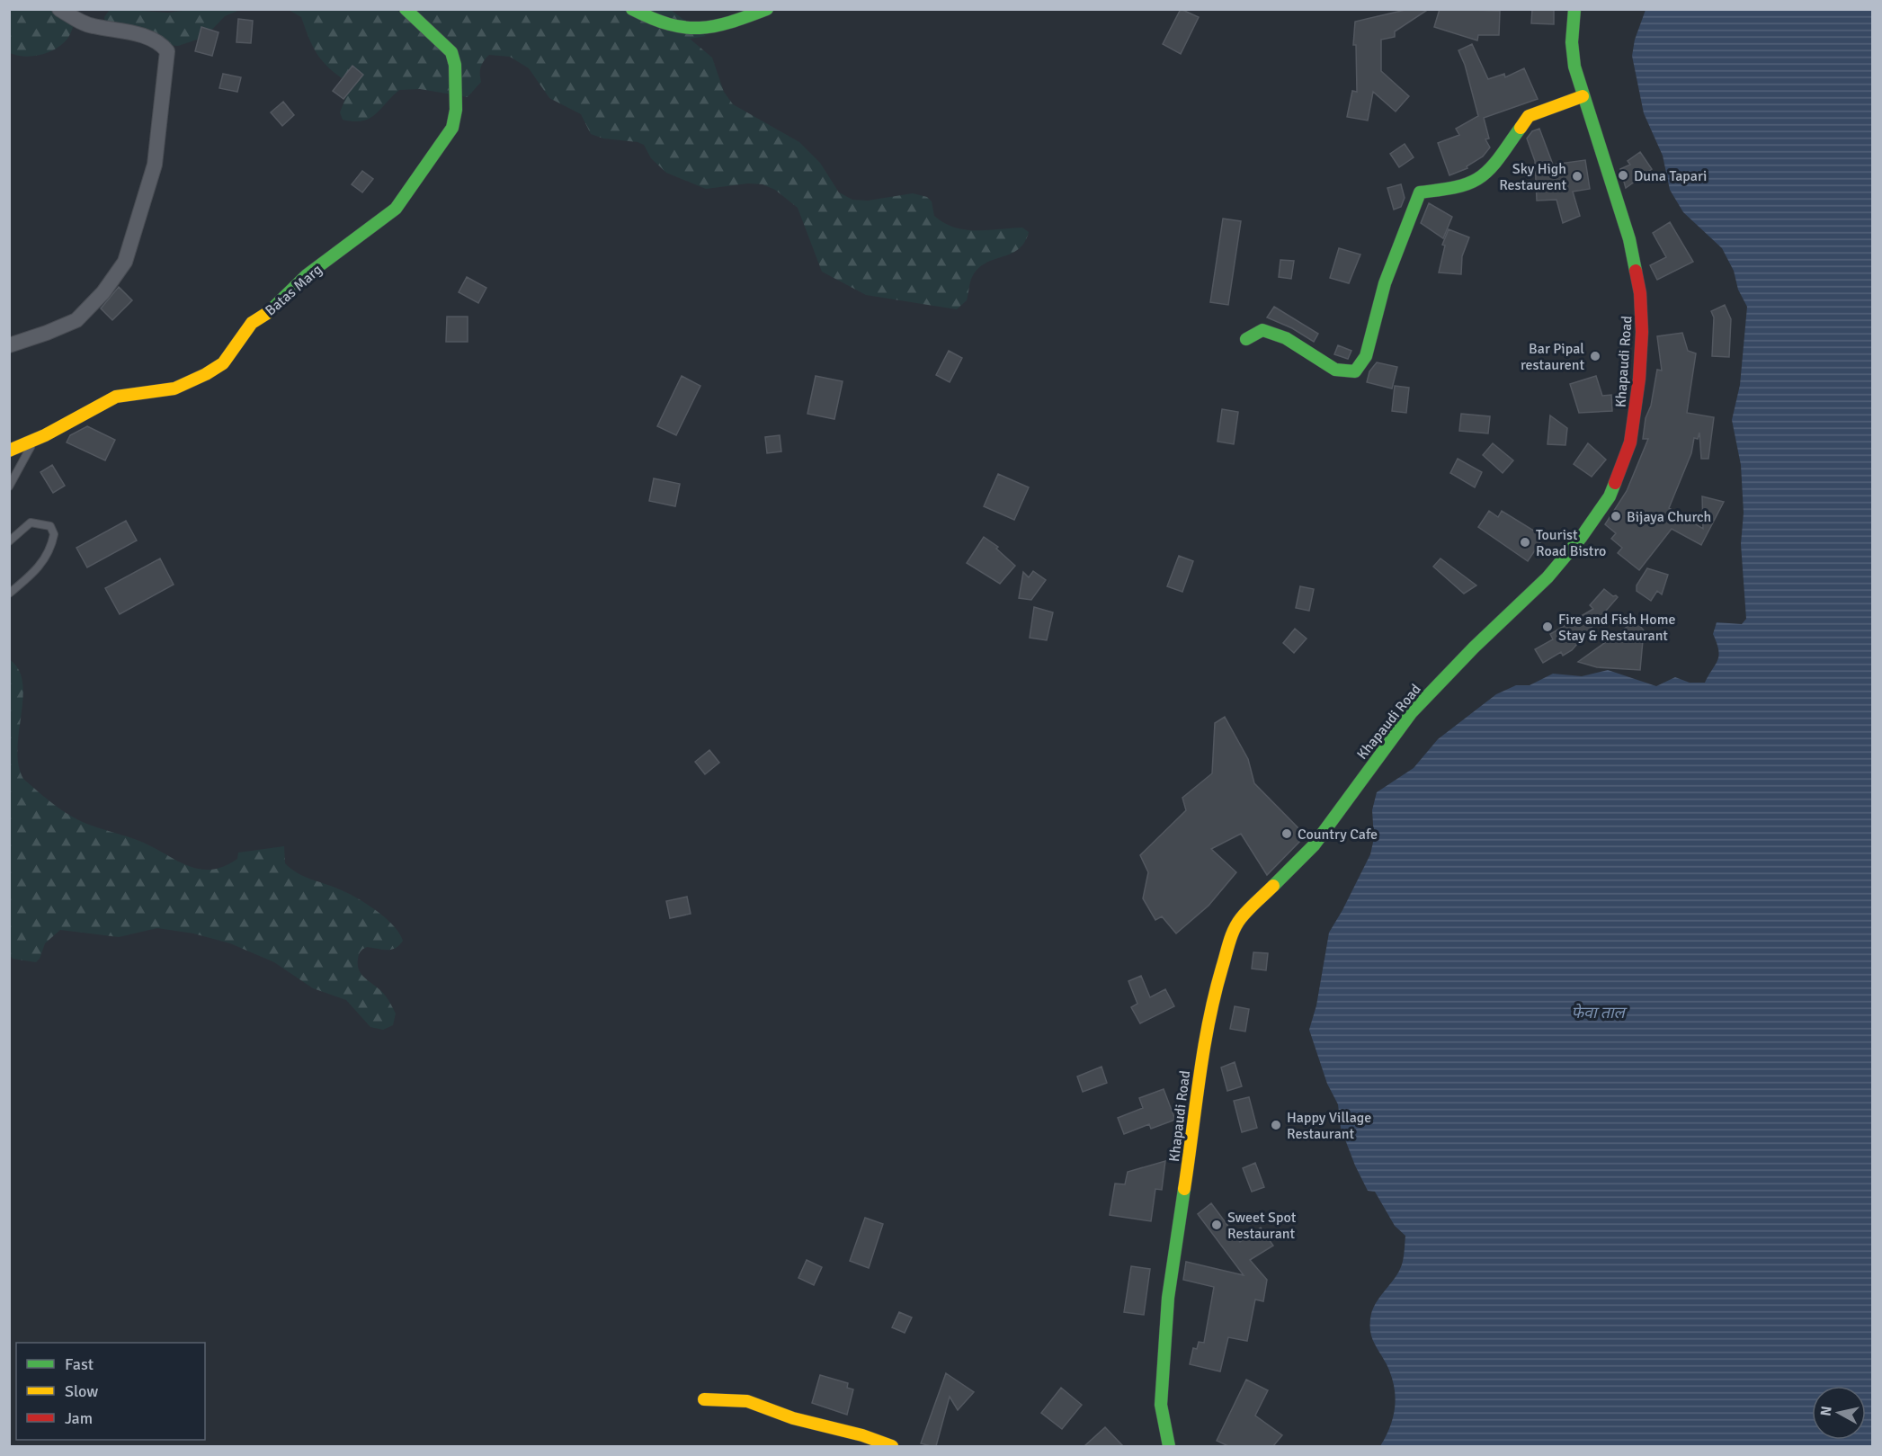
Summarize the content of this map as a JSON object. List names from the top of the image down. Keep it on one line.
{"streets":{"main road":["Batas Marg","Khapaudi Road"]},"water":["फेवा ताल"],"places":["Duna Tapari","Sky High Restaurent","Bar Pipal restaurent","Bijaya Church","Tourist Road Bistro","Fire and Fish Home Stay & Restaurant","Country Cafe","Happy Village Restaurant","Sweet Spot Restaurant"],"legend":["Fast","Slow","Jam"],"north":"left"}
